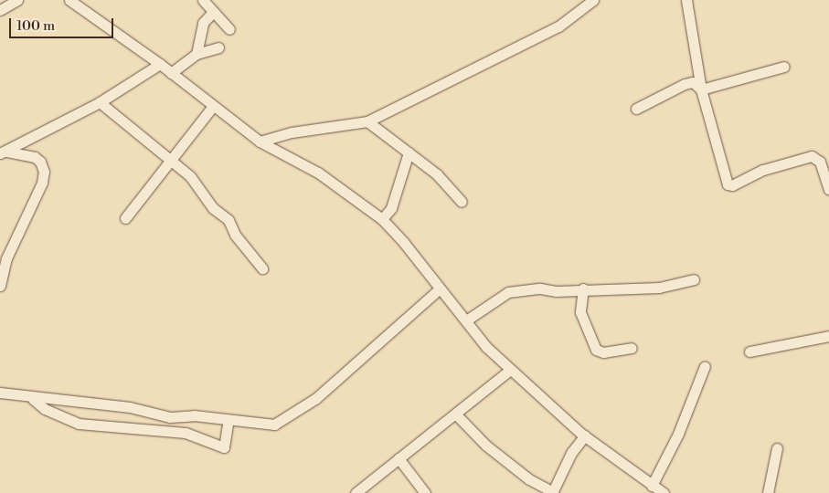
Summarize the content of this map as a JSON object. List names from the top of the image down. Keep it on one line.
{"scale_bar":"100 m"}
